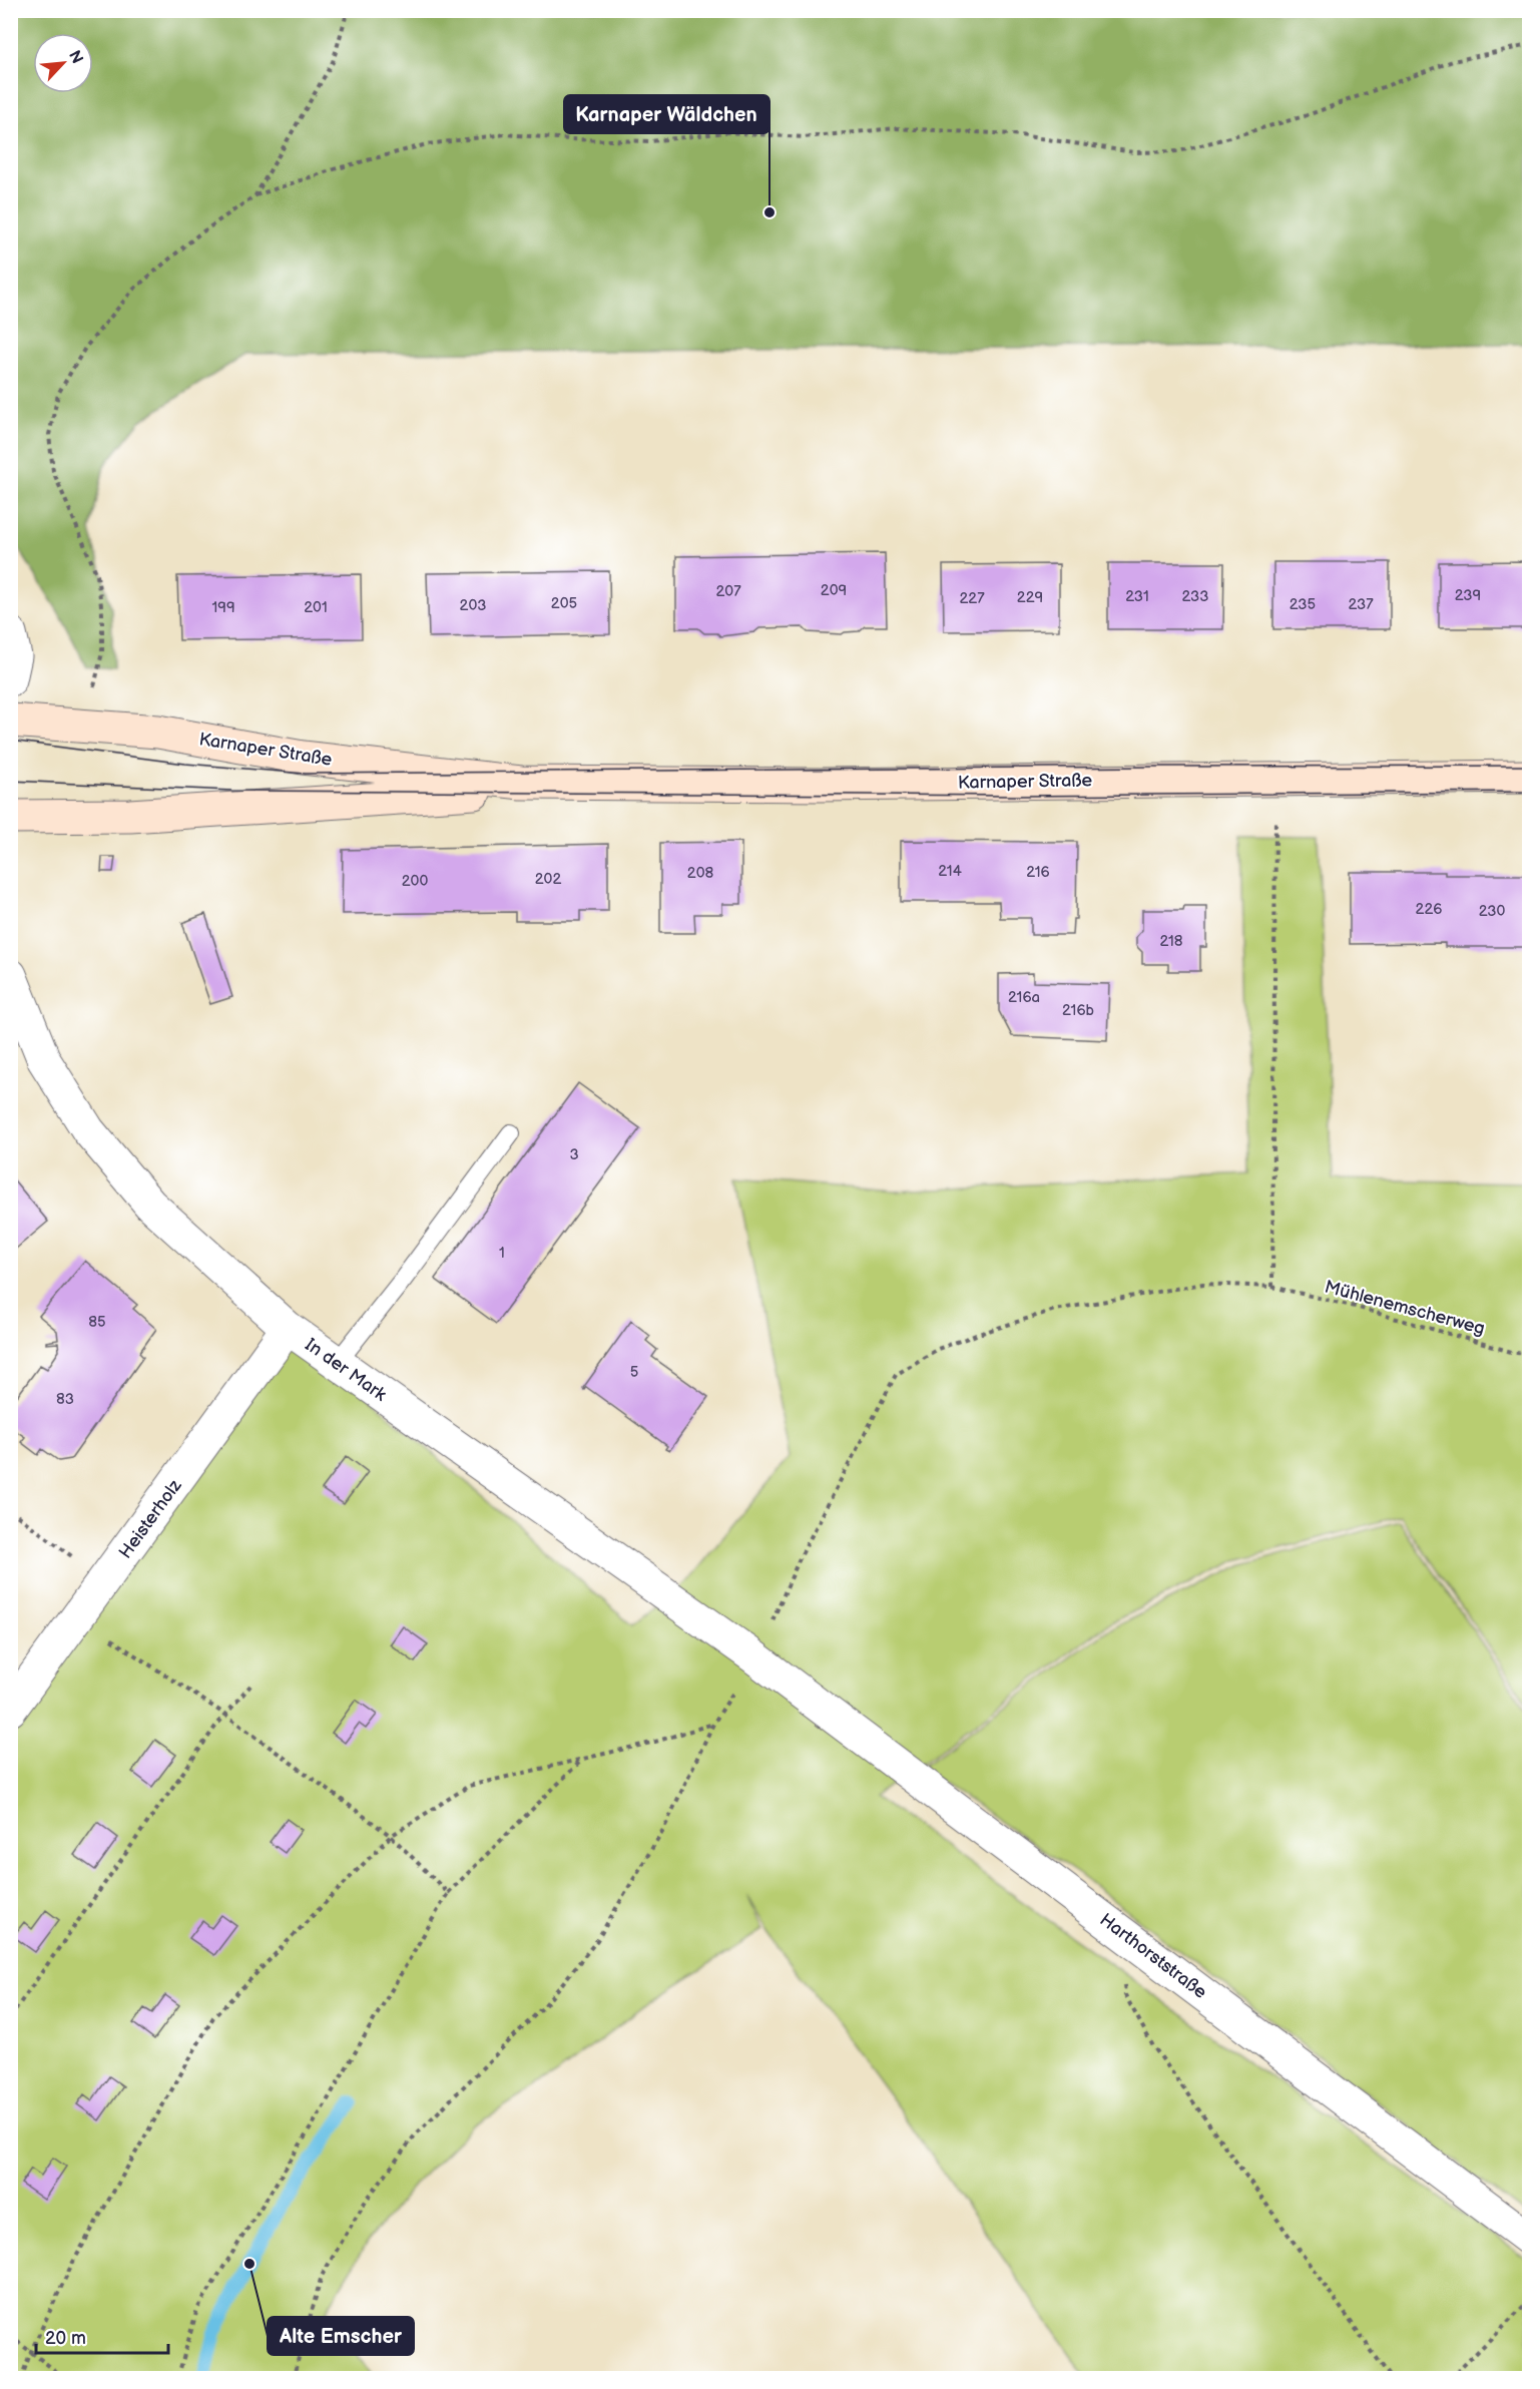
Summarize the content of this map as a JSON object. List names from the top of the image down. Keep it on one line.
{"streets":{"main road":["Karnaper Straße"],"street":["In der Mark","Heisterholz","Harthorststraße"],"path":["Mühlenemscherweg"]},"crossings":[["Mühlenemscherweg","In der Mark"],["Mühlenemscherweg","Harthorststraße"],["In der Mark","Heisterholz"],["In der Mark","Harthorststraße"]],"places":["Karnaper Wäldchen","Alte Emscher"],"house_numbers":["209","207","239","231","233","229","227","205","235","237","203","199","201","214","216","208","202","200","226","230","218","216a","216b","3","1","85","5","83"],"scale_bar":"20 m","north":"top right"}
